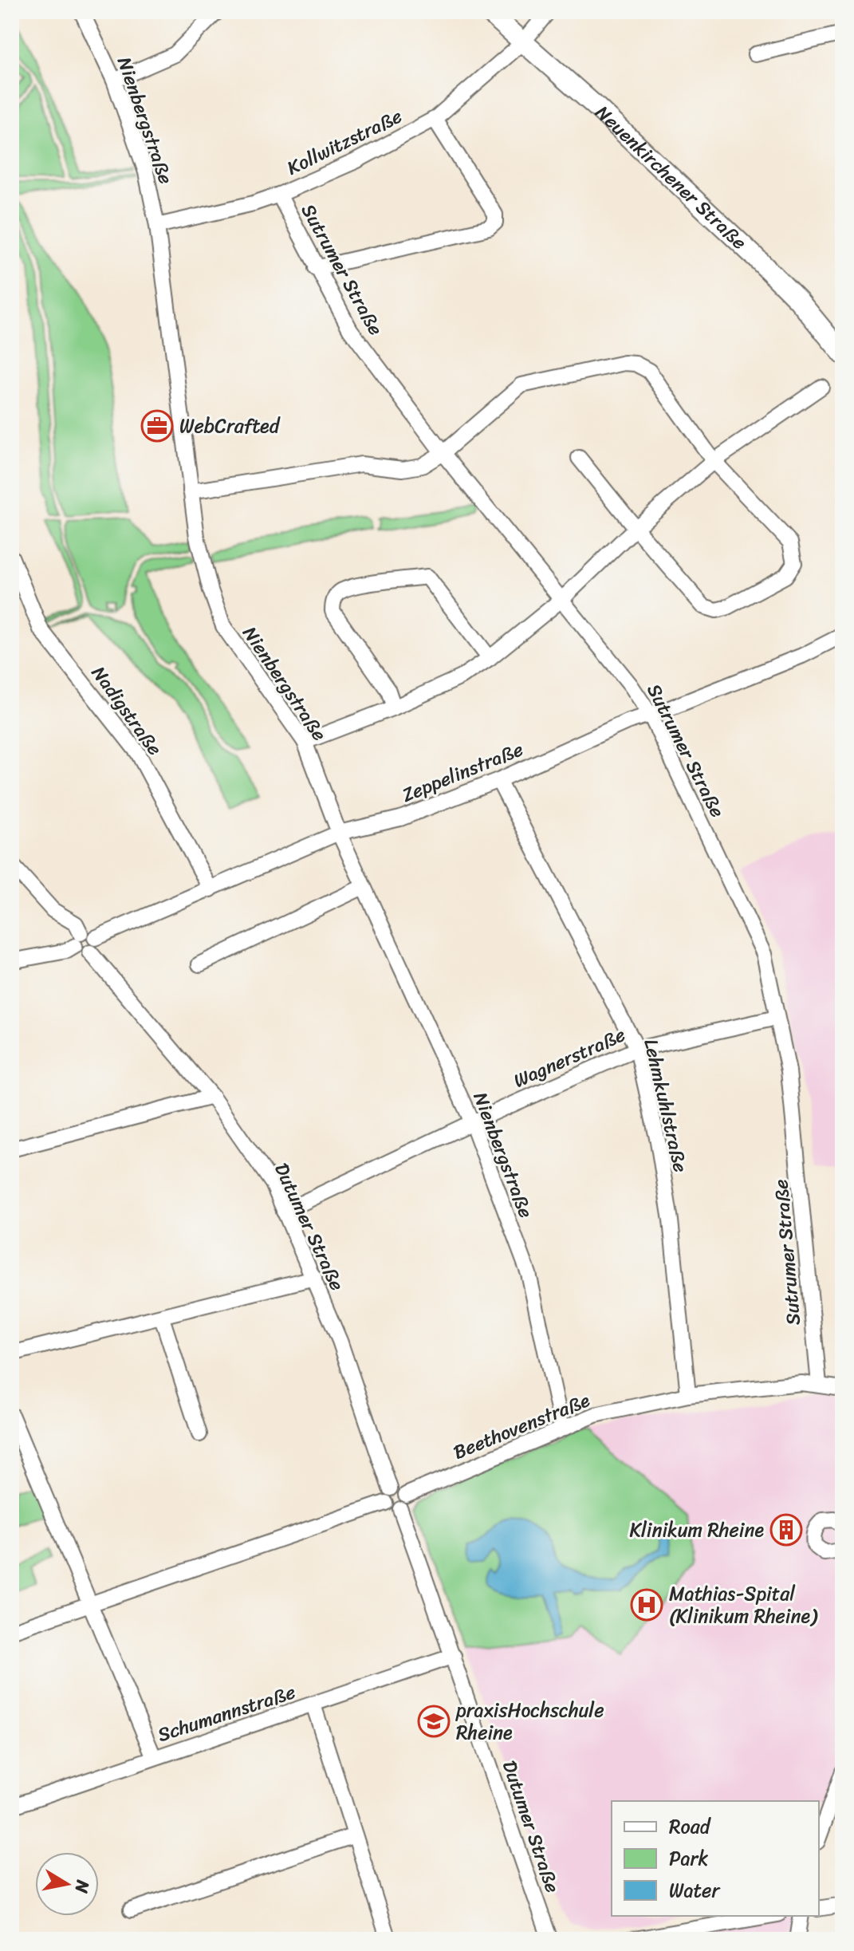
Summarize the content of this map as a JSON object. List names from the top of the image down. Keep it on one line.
{"streets":{"street":["Nienbergstraße","Kollwitzstraße","Neuenkirchener Straße","Sutrumer Straße","Nadigstraße","Zeppelinstraße","Wagnerstraße","Lehmkuhlstraße","Dutumer Straße","Beethovenstraße","Schumannstraße"]},"crossings":[["Nienbergstraße","Kollwitzstraße"],["Nienbergstraße","Zeppelinstraße"],["Nienbergstraße","Wagnerstraße"],["Nienbergstraße","Beethovenstraße"],["Kollwitzstraße","Neuenkirchener Straße"],["Kollwitzstraße","Sutrumer Straße"],["Sutrumer Straße","Zeppelinstraße"],["Sutrumer Straße","Wagnerstraße"],["Sutrumer Straße","Beethovenstraße"],["Nadigstraße","Zeppelinstraße"],["Zeppelinstraße","Lehmkuhlstraße"],["Zeppelinstraße","Dutumer Straße"],["Wagnerstraße","Lehmkuhlstraße"],["Wagnerstraße","Dutumer Straße"],["Lehmkuhlstraße","Beethovenstraße"],["Dutumer Straße","Beethovenstraße"],["Dutumer Straße","Schumannstraße"]],"places":{"office":["WebCrafted"],"building":["Klinikum Rheine"],"hospital":["Mathias-Spital (Klinikum Rheine)"],"school or university":["praxisHochschule Rheine"]},"legend":["Road","Park","Water"],"north":"right"}
